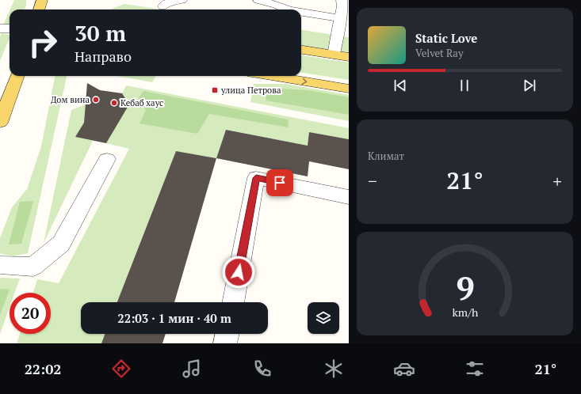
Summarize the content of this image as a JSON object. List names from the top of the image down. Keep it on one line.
{"places":{"transit":["улица Петрова"],"other":["Дом вина","Кебаб хаус"]},"page":{"turn":["30 m","Направо"],"song":["Static Love","Velvet Ray"],"tile":"Климат","heat":["−","21°","+"],"limit":"20","trip":"22:03 · 1 мин · 40 m","tabs":["22:02","21°"],"gauge":["9","km/h"]}}
